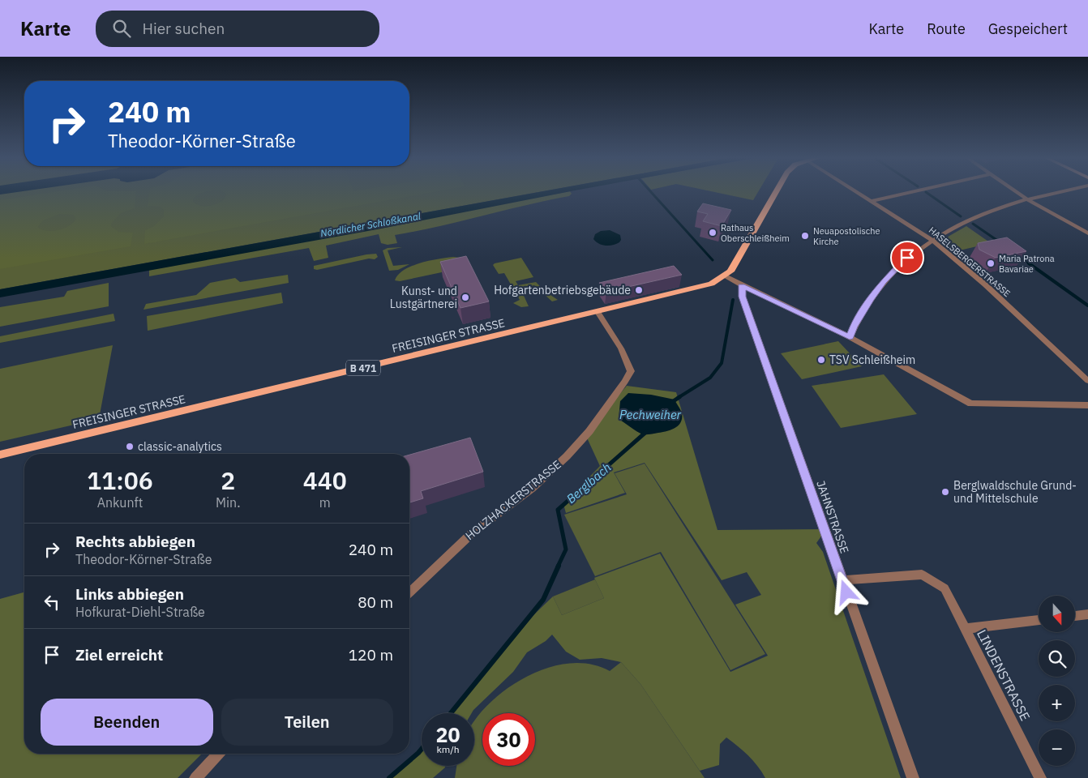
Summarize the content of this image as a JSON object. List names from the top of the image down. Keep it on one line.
{"streets":{"main road":["FREISINGER STRASSE","B 471"],"street":["HASELSBERGERSTRASSE","HOLZHACKERSTRASSE","JAHNSTRASSE","LINDENSTRASSE"]},"crossings":[["FREISINGER STRASSE","HOLZHACKERSTRASSE"],["JAHNSTRASSE","LINDENSTRASSE"]],"water":["Nördlicher Schloßkanal","Pechweiher","Berglbach"],"places":["Rathaus Oberschleißheim","Neuapostolische Kirche","Maria Patrona Bavariae","Hofgartenbetriebsgebäude","Kunst- und Lustgärtnerei","TSV Schleißheim","classic-analytics","Berglwaldschule Grund- und Mittelschule"],"north":"bottom","page":{"header":"Karte","search":"Hier suchen","nav":["Karte","Route","Gespeichert"],"turn":["240 m","Theodor-Körner-Straße"],"eta":["11:06","Ankunft","2","Min.","440","m"],"list":[{"name":"Rechts abbiegen","note":"Theodor-Körner-Straße","value":"240 m"},{"name":"Links abbiegen","note":"Hofkurat-Diehl-Straße","value":"80 m"},{"name":"Ziel erreicht","value":"120 m"}],"map_buttons":["+","−"],"buttons":["Beenden","Teilen"],"speed":"20 km/h","limit":"30"}}
